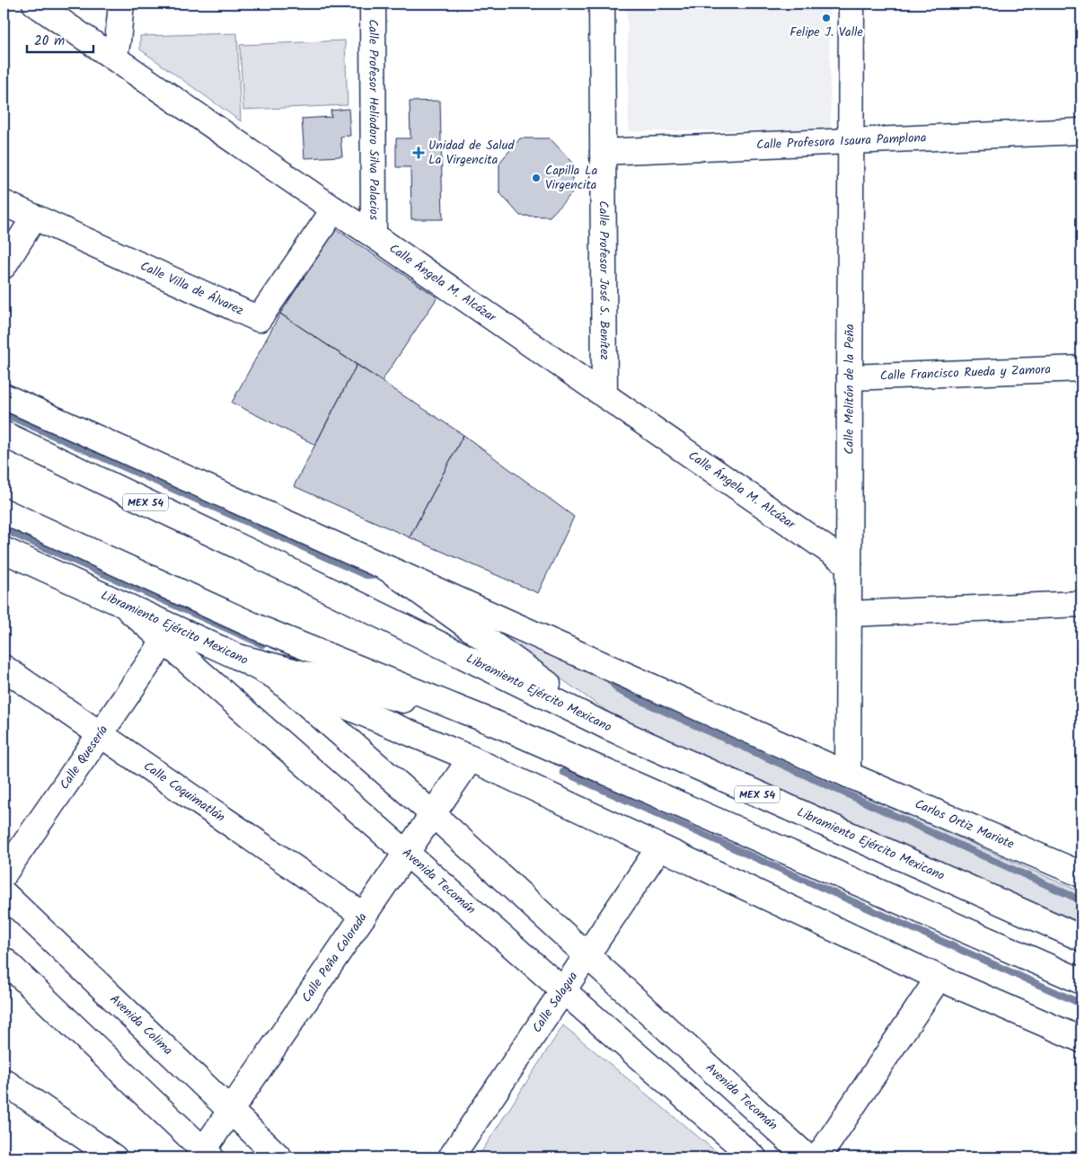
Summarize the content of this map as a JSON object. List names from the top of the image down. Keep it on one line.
{"streets":{"main road":["Calle Profesor Heliodoro Silva Palacios","Calle Profesora Isaura Pamplona","Calle Profesor José S. Benítez","Calle Ángela M. Alcázar","Calle Villa de Álvarez","Calle Francisco Rueda y Zamora","Calle Melitón de la Peña","MEX 54","Libramiento Ejército Mexicano","Calle Quesería","Calle Coquimatlán","Carlos Ortiz Mariote","Avenida Tecomán","Calle Peña Colorada","Calle Salagua","Avenida Colima"]},"crossings":[["Calle Profesor Heliodoro Silva Palacios","Calle Ángela M. Alcázar"],["Calle Profesora Isaura Pamplona","Calle Profesor José S. Benítez"],["Calle Profesora Isaura Pamplona","Calle Melitón de la Peña"],["Calle Profesor José S. Benítez","Calle Ángela M. Alcázar"],["Calle Ángela M. Alcázar","Calle Villa de Álvarez"],["Calle Ángela M. Alcázar","Calle Melitón de la Peña"],["Calle Francisco Rueda y Zamora","Calle Melitón de la Peña"],["Calle Melitón de la Peña","Carlos Ortiz Mariote"],["Libramiento Ejército Mexicano","Avenida Tecomán"],["Libramiento Ejército Mexicano","Calle Peña Colorada"],["Libramiento Ejército Mexicano","Calle Salagua"],["Calle Quesería","Calle Coquimatlán"],["Calle Quesería","Avenida Tecomán"],["Calle Coquimatlán","Calle Peña Colorada"],["Avenida Tecomán","Calle Peña Colorada"],["Avenida Tecomán","Calle Salagua"],["Calle Peña Colorada","Avenida Colima"]],"places":{"other":["Felipe J. Valle","Capilla La Virgencita"],"health":["Unidad de Salud La Virgencita"]},"scale_bar":"20 m"}
